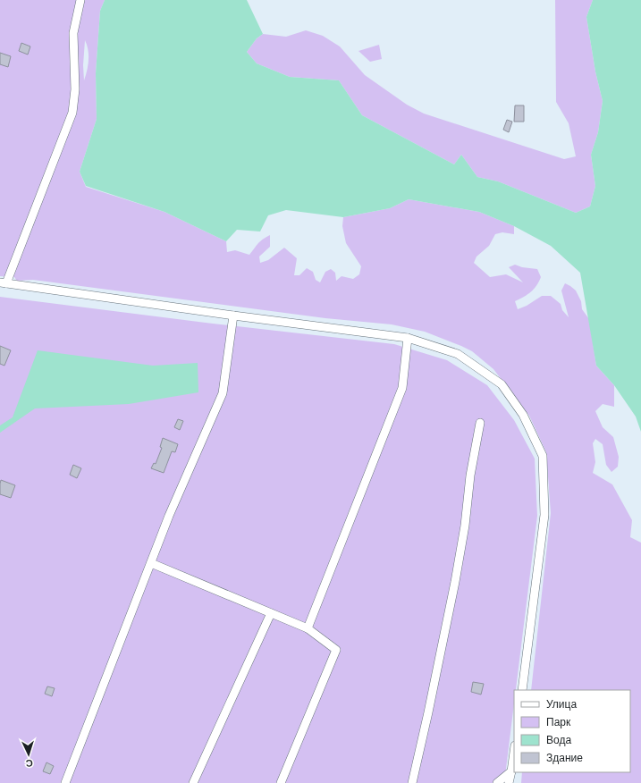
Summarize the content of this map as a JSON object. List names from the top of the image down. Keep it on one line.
{"legend":["Улица","Парк","Вода","Здание"],"north":"bottom"}
